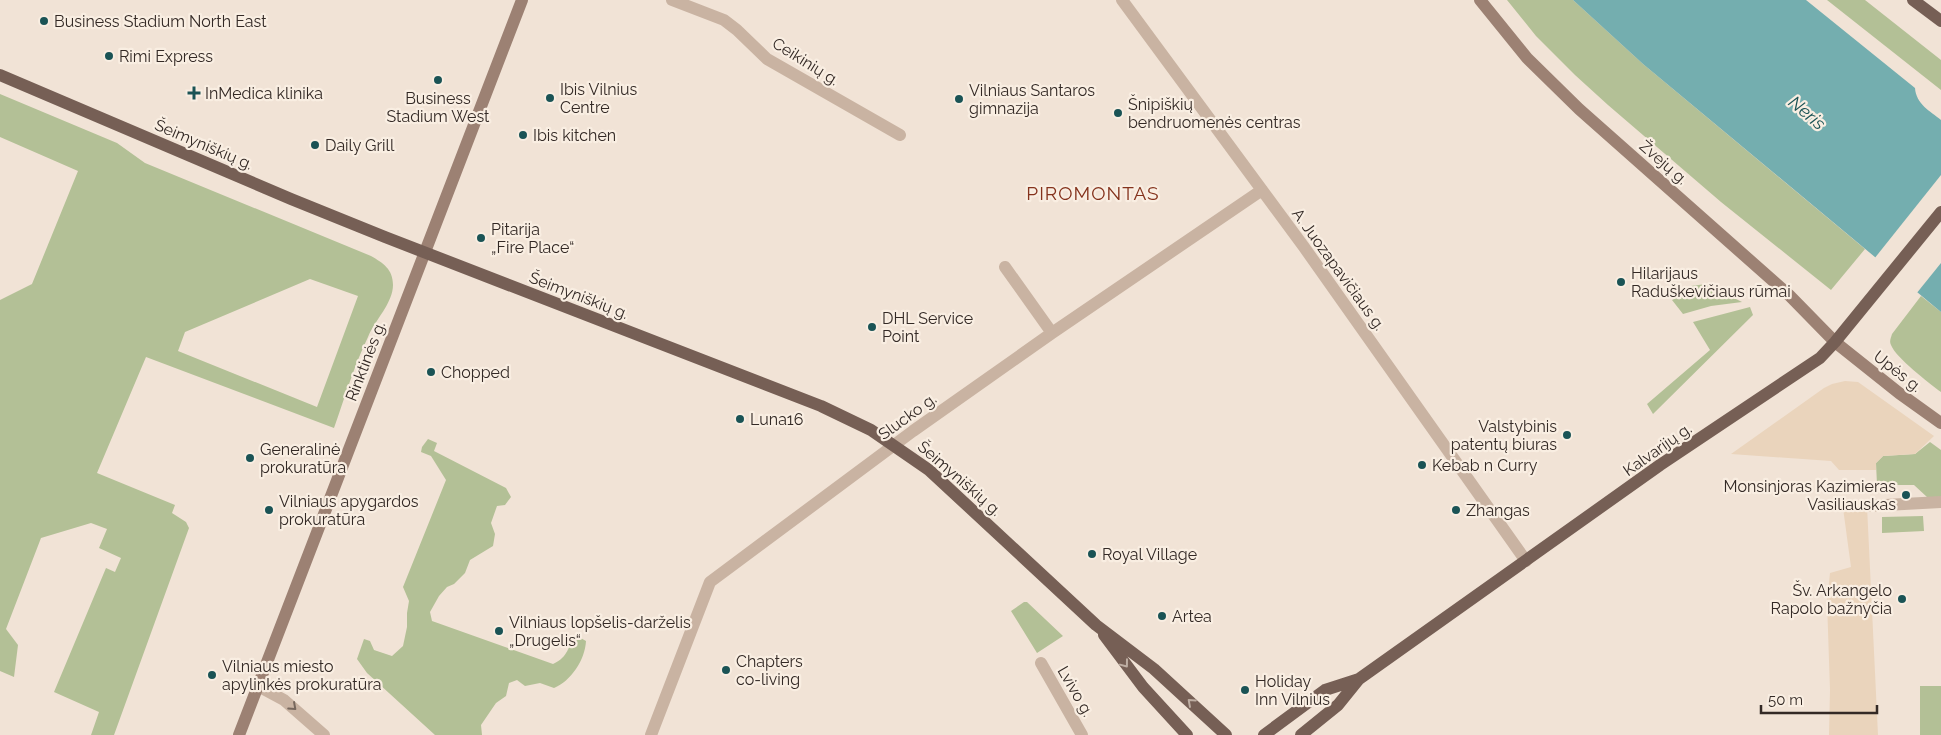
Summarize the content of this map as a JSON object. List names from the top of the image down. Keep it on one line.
{"streets":{"main road":["Šeimyniškių g.","Žvejų g.","Rinktinės g.","Upės g.","Kalvarijų g."],"street":["Ceikinių g.","A. Juozapavičiaus g.","Slucko g.","Lvivo g."]},"crossings":[["Šeimyniškių g.","Rinktinės g."],["Šeimyniškių g.","Slucko g."],["Žvejų g.","Upės g."],["Žvejų g.","Kalvarijų g."],["A. Juozapavičiaus g.","Slucko g."],["A. Juozapavičiaus g.","Kalvarijų g."],["Upės g.","Kalvarijų g."]],"districts":["PIROMONTAS"],"water":["Neris"],"places":{"other":["Business Stadium North East","Rimi Express","Business Stadium West","Ibis Vilnius Centre","Vilniaus Santaros gimnazija","Šnipiškių bendruomenės centras","Ibis kitchen","Daily Grill","Pitarija „Fire Place“","Hilarijaus Raduškevičiaus rūmai","DHL Service Point","Chopped","Luna16","Valstybinis patentų biuras","Generalinė prokuratūra","Kebab n Curry","Monsinjoras Kazimieras Vasiliauskas","Vilniaus apygardos prokuratūra","Zhangas","Royal Village","Šv. Arkangelo Rapolo bažnyčia","Artea","Vilniaus lopšelis-darželis „Drugelis“","Chapters co-living","Vilniaus miesto apylinkės prokuratūra","Holiday Inn Vilnius"],"health":["InMedica klinika"]},"scale_bar":"50 m"}
